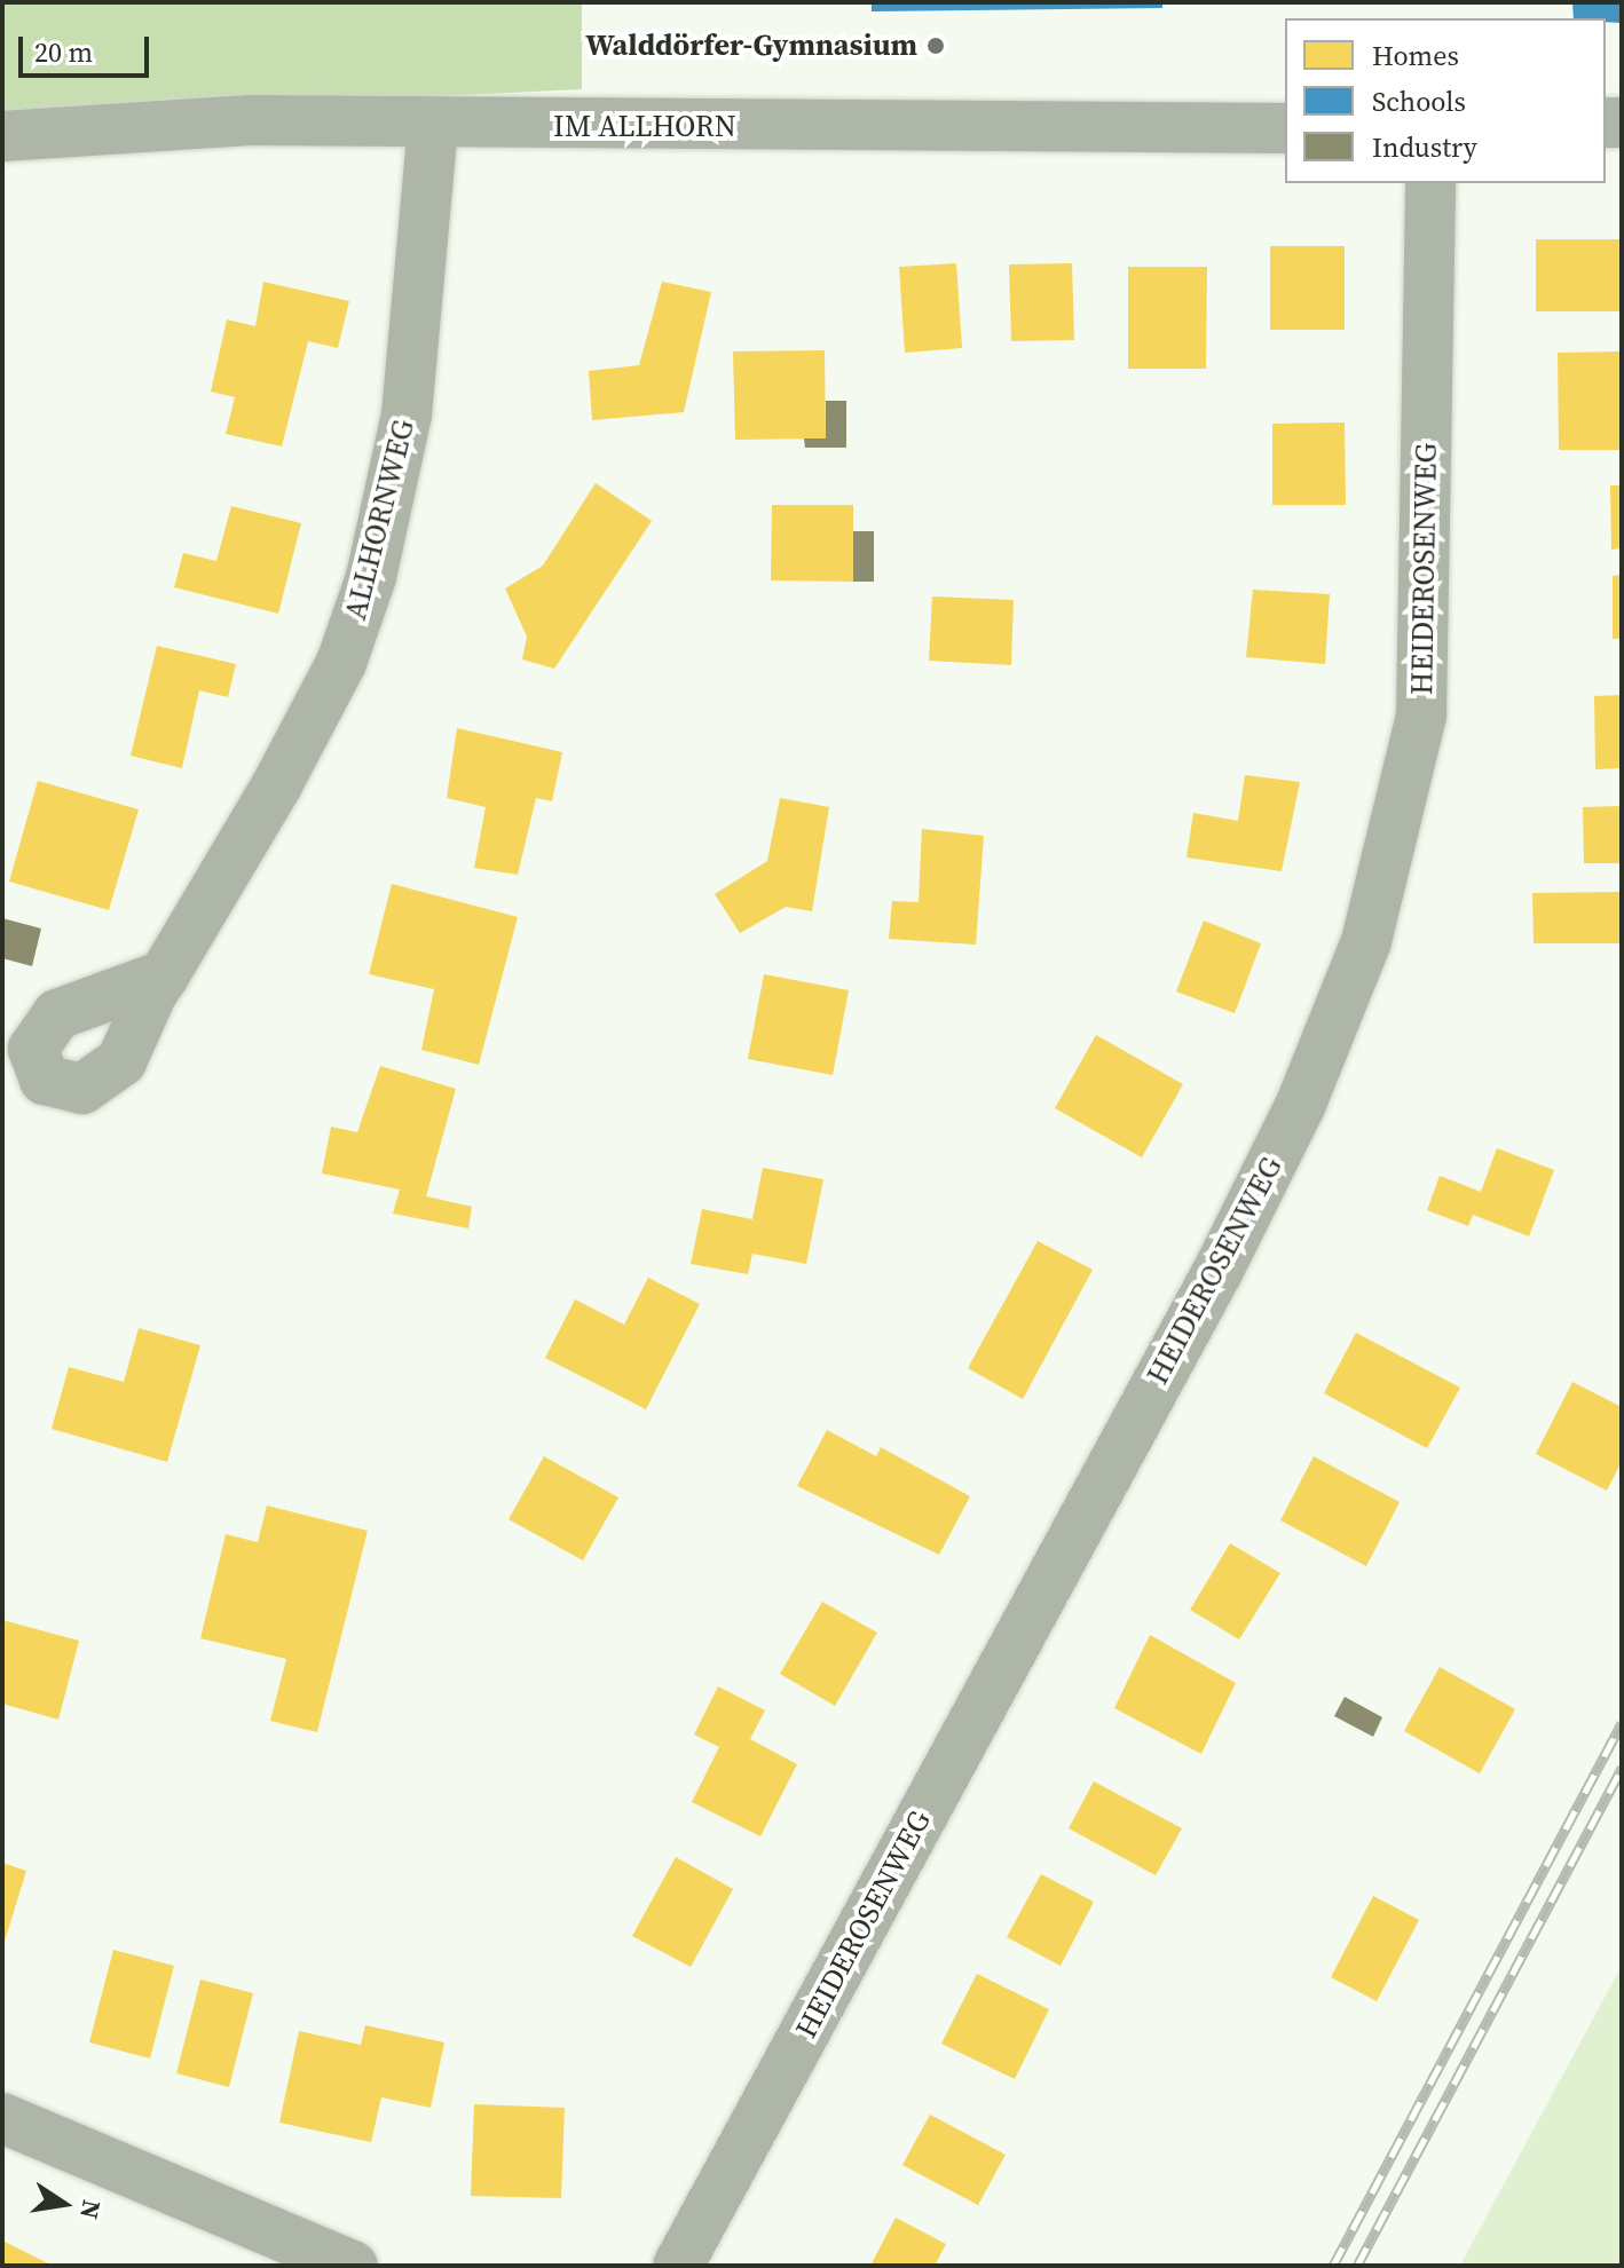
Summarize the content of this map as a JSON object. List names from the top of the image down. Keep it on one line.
{"streets":{"street":["IM ALLHORN","ALLHORNWEG","HEIDEROSENWEG"]},"crossings":[["IM ALLHORN","ALLHORNWEG"]],"places":["Walddörfer-Gymnasium"],"legend":["Homes","Schools","Industry"],"scale_bar":"20 m","north":"right"}
